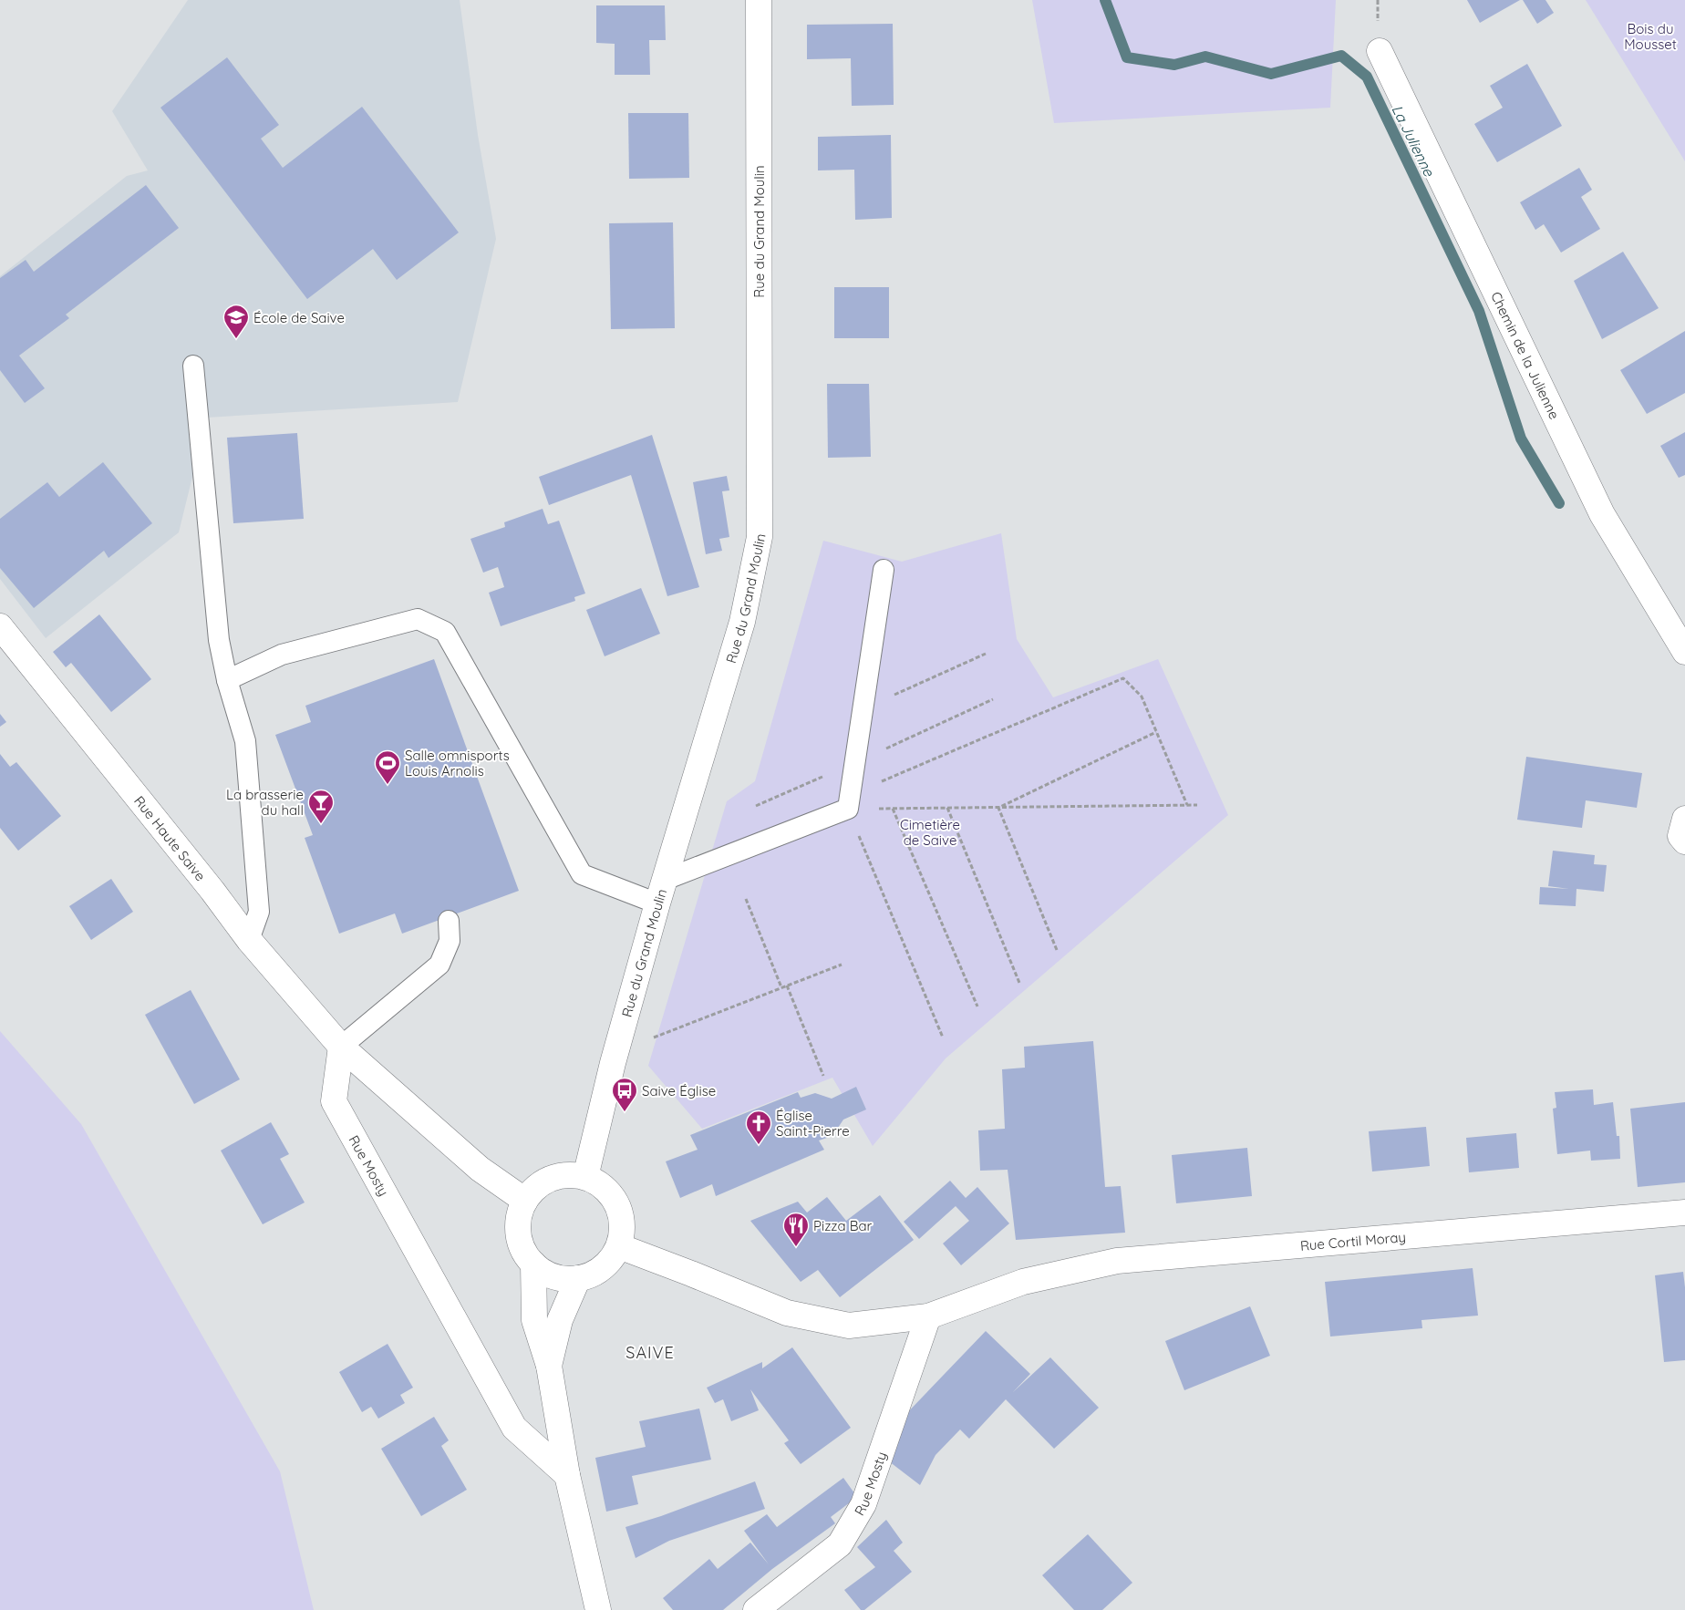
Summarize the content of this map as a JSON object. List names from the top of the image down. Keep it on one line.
{"streets":{"street":["Rue du Grand Moulin","Chemin de la Julienne","Rue Haute Saive","Rue Mosty","Rue Cortil Moray"]},"crossings":[["Rue Haute Saive","Rue Mosty"],["Rue Mosty","Rue Cortil Moray"]],"districts":["SAIVE"],"water":["La Julienne"],"parks":["Bois du Mousset","Cimetière de Saive"],"places":{"school or university":["École de Saive"],"sports":["Salle omnisports Louis Arnolis"],"bar":["La brasserie du hall"],"bus stop":["Saive Église"],"church":["Église Saint-Pierre"],"restaurant":["Pizza Bar"]}}
